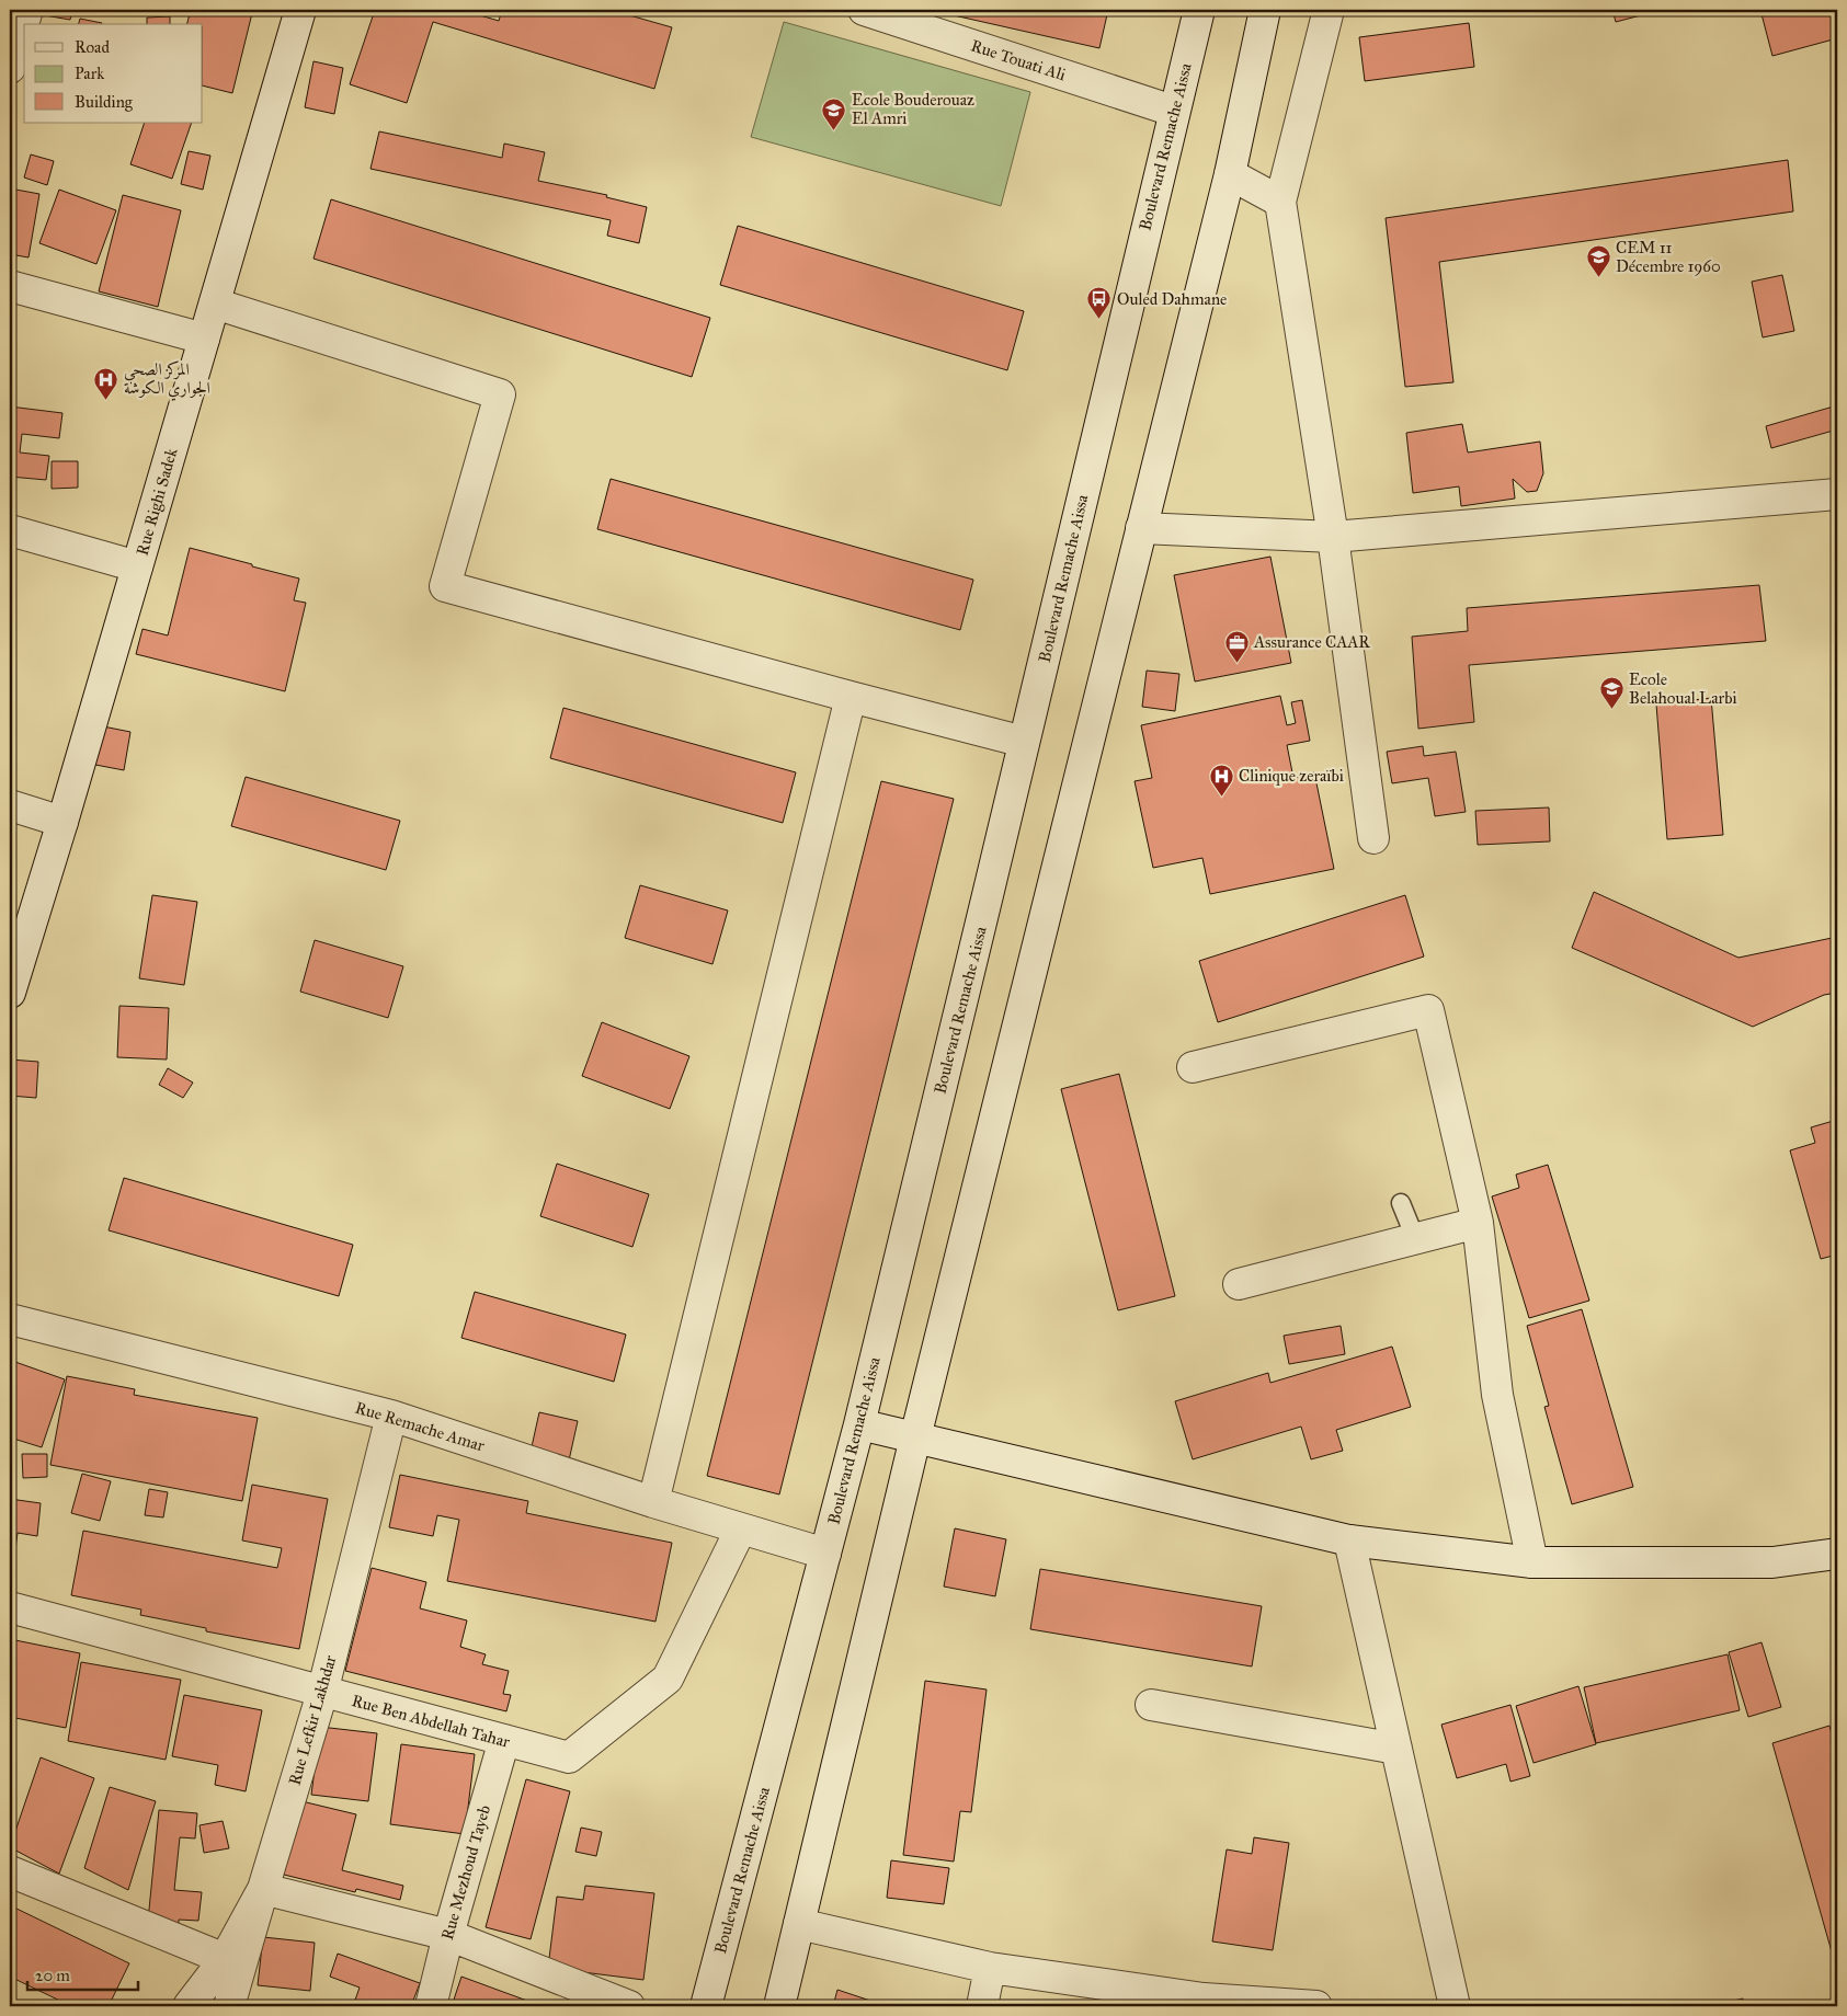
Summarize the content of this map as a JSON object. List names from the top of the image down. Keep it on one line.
{"streets":{"street":["Rue Touati Ali","Boulevard Remache Aissa","Rue Righi Sadek","Rue Remache Amar","Rue Lefkir Lakhdar","Rue Ben Abdellah Tahar","Rue Mezhoud Tayeb"]},"crossings":[["Rue Touati Ali","Boulevard Remache Aissa"],["Boulevard Remache Aissa","Rue Remache Amar"],["Rue Remache Amar","Rue Lefkir Lakhdar"],["Rue Remache Amar","Rue Ben Abdellah Tahar"],["Rue Lefkir Lakhdar","Rue Ben Abdellah Tahar"],["Rue Ben Abdellah Tahar","Rue Mezhoud Tayeb"]],"places":{"school or university":["Ecole Bouderouaz El Amri","CEM 11 Décembre 1960","Ecole Belahoual Larbi"],"bus stop":["Ouled Dahmane"],"hospital":["المركز الصحي الجواري الكوشة","Clinique zeraïbi"],"office":["Assurance CAAR"]},"legend":["Road","Park","Building"],"scale_bar":"20 m"}
